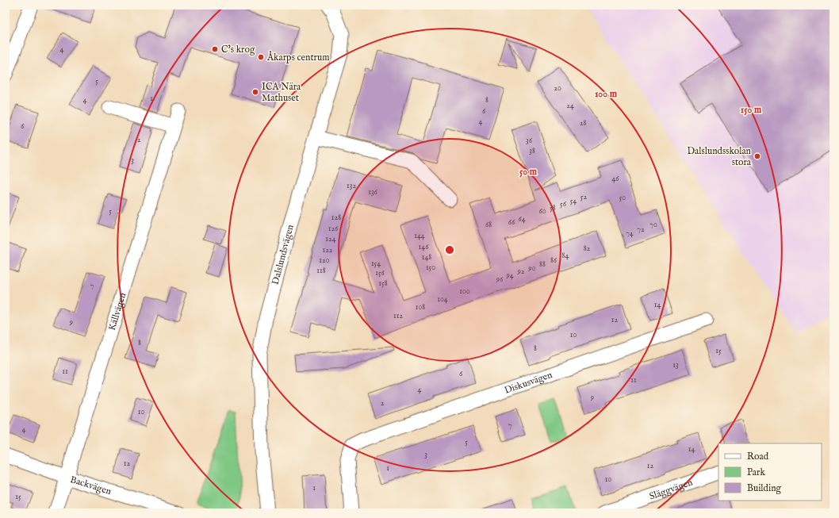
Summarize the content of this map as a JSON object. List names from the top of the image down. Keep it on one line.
{"streets":{"street":["Dalslundsvägen","Källvägen","Diskusvägen","Backvägen","Släggvägen"]},"crossings":[["Källvägen","Backvägen"]],"places":["C's krog","Åkarps centrum","ICA Nära Mathuset","Dalslundsskolan stora"],"house_numbers":["4","5","20","1","4","8","24","6","4","28","6","2","36","38","3","46","132","136","52","50","54","56","58","5","60","128","64","66","68","70","126","72","74","144","124","146","82","122","84","148","120","86","154","88","150","90","118","92","156","94","96","158","7","100","104","14","108","112","12","9","10","8","8","15","13","11","6","11","4","9","2","10","7","4","5","14","3","12","12","1","10","1","15"],"legend":["Road","Park","Building"],"rings":["100 m","150 m","50 m"]}
